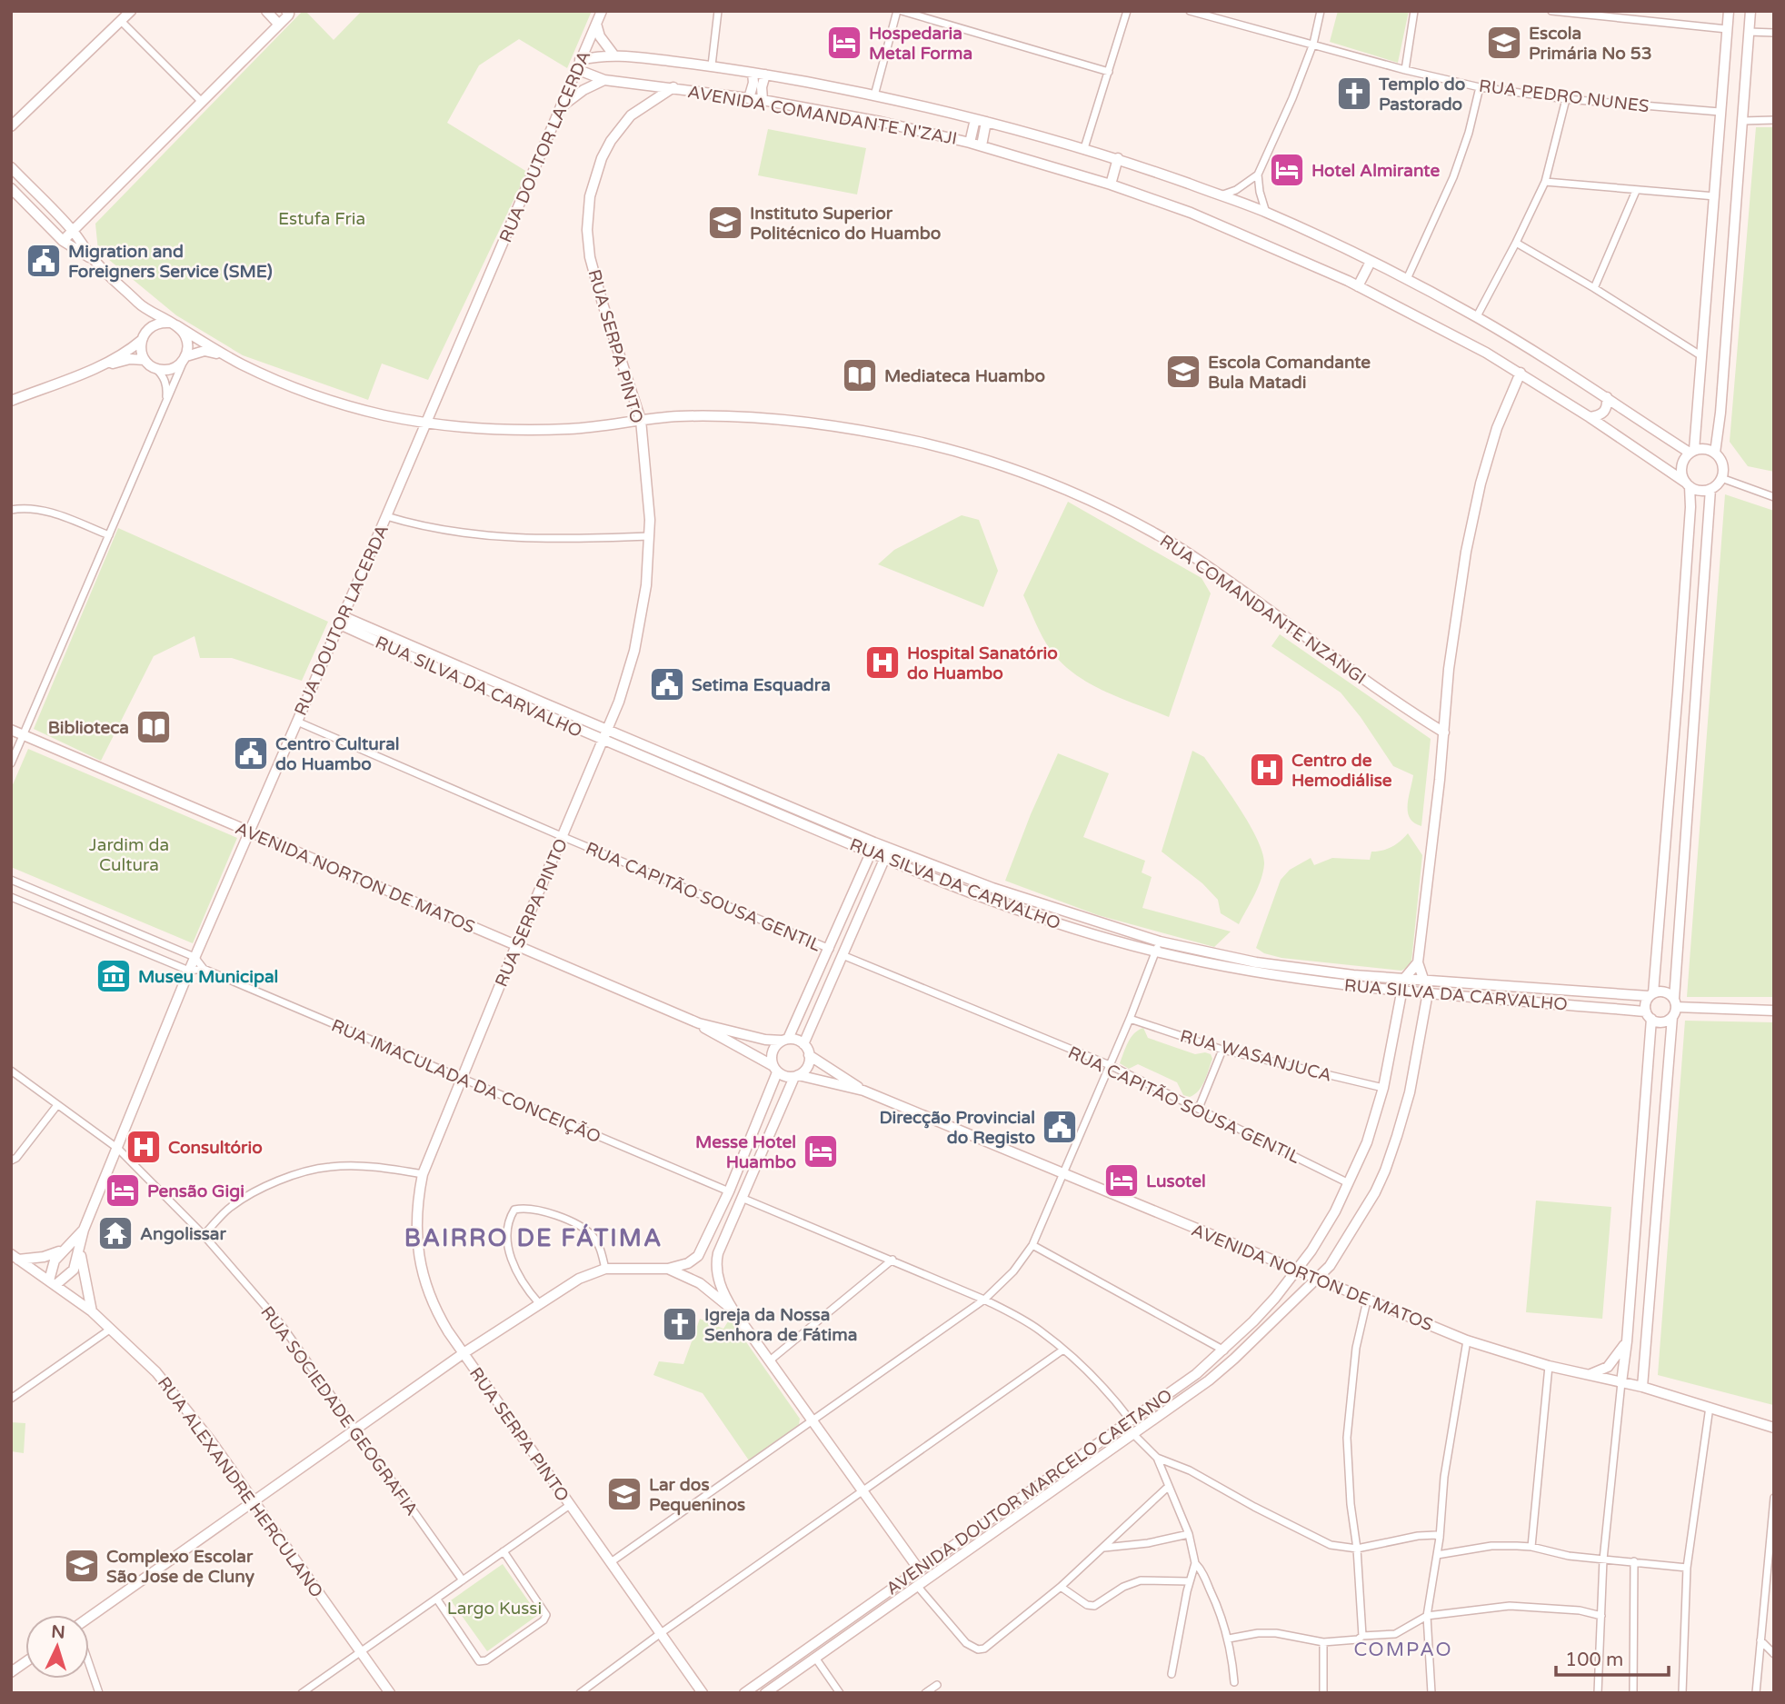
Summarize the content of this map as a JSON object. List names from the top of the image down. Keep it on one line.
{"streets":{"street":["RUA PEDRO NUNES","AVENIDA COMANDANTE N'ZAJI","RUA DOUTOR LACERDA","RUA SERPA PINTO","RUA COMANDANTE NZANGI","RUA SILVA DA CARVALHO","AVENIDA NORTON DE MATOS","RUA CAPITÃO SOUSA GENTIL","RUA WASANJUCA","RUA IMACULADA DA CONCEIÇÃO","RUA SOCIEDADE GEOGRAFIA","RUA ALEXANDRE HERCULANO","AVENIDA DOUTOR MARCELO CAETANO"]},"crossings":[["AVENIDA COMANDANTE N'ZAJI","RUA DOUTOR LACERDA"],["AVENIDA COMANDANTE N'ZAJI","RUA SERPA PINTO"],["RUA DOUTOR LACERDA","RUA COMANDANTE NZANGI"],["RUA DOUTOR LACERDA","RUA SILVA DA CARVALHO"],["RUA DOUTOR LACERDA","AVENIDA NORTON DE MATOS"],["RUA DOUTOR LACERDA","RUA CAPITÃO SOUSA GENTIL"],["RUA DOUTOR LACERDA","RUA IMACULADA DA CONCEIÇÃO"],["RUA DOUTOR LACERDA","RUA SOCIEDADE GEOGRAFIA"],["RUA DOUTOR LACERDA","RUA ALEXANDRE HERCULANO"],["RUA SERPA PINTO","RUA COMANDANTE NZANGI"],["RUA SERPA PINTO","RUA SILVA DA CARVALHO"],["RUA SERPA PINTO","AVENIDA NORTON DE MATOS"],["RUA SERPA PINTO","RUA CAPITÃO SOUSA GENTIL"],["RUA SERPA PINTO","RUA IMACULADA DA CONCEIÇÃO"],["RUA SILVA DA CARVALHO","AVENIDA DOUTOR MARCELO CAETANO"],["AVENIDA NORTON DE MATOS","AVENIDA DOUTOR MARCELO CAETANO"],["RUA CAPITÃO SOUSA GENTIL","AVENIDA DOUTOR MARCELO CAETANO"],["RUA WASANJUCA","AVENIDA DOUTOR MARCELO CAETANO"]],"districts":["BAIRRO DE FÁTIMA","COMPAO"],"parks":["Estufa Fria","Jardim da Cultura","Largo Kussi"],"places":{"hotel":["Hospedaria Metal Forma","Hotel Almirante","Messe Hotel Huambo","Lusotel","Pensão Gigi"],"school or university":["Escola Primária No 53","Instituto Superior Politécnico do Huambo","Escola Comandante Bula Matadi","Lar dos Pequeninos","Complexo Escolar São Jose de Cluny"],"church":["Templo do Pastorado","Igreja da Nossa Senhora de Fátima"],"public building":["Migration and Foreigners Service (SME)","Setima Esquadra","Centro Cultural do Huambo","Direcção Provincial do Registo"],"library":["Mediateca Huambo","Biblioteca"],"hospital":["Hospital Sanatório do Huambo","Centro de Hemodiálise","Consultório"],"museum":["Museu Municipal"],"temple":["Angolissar"]},"scale_bar":"100 m","north":"top"}
